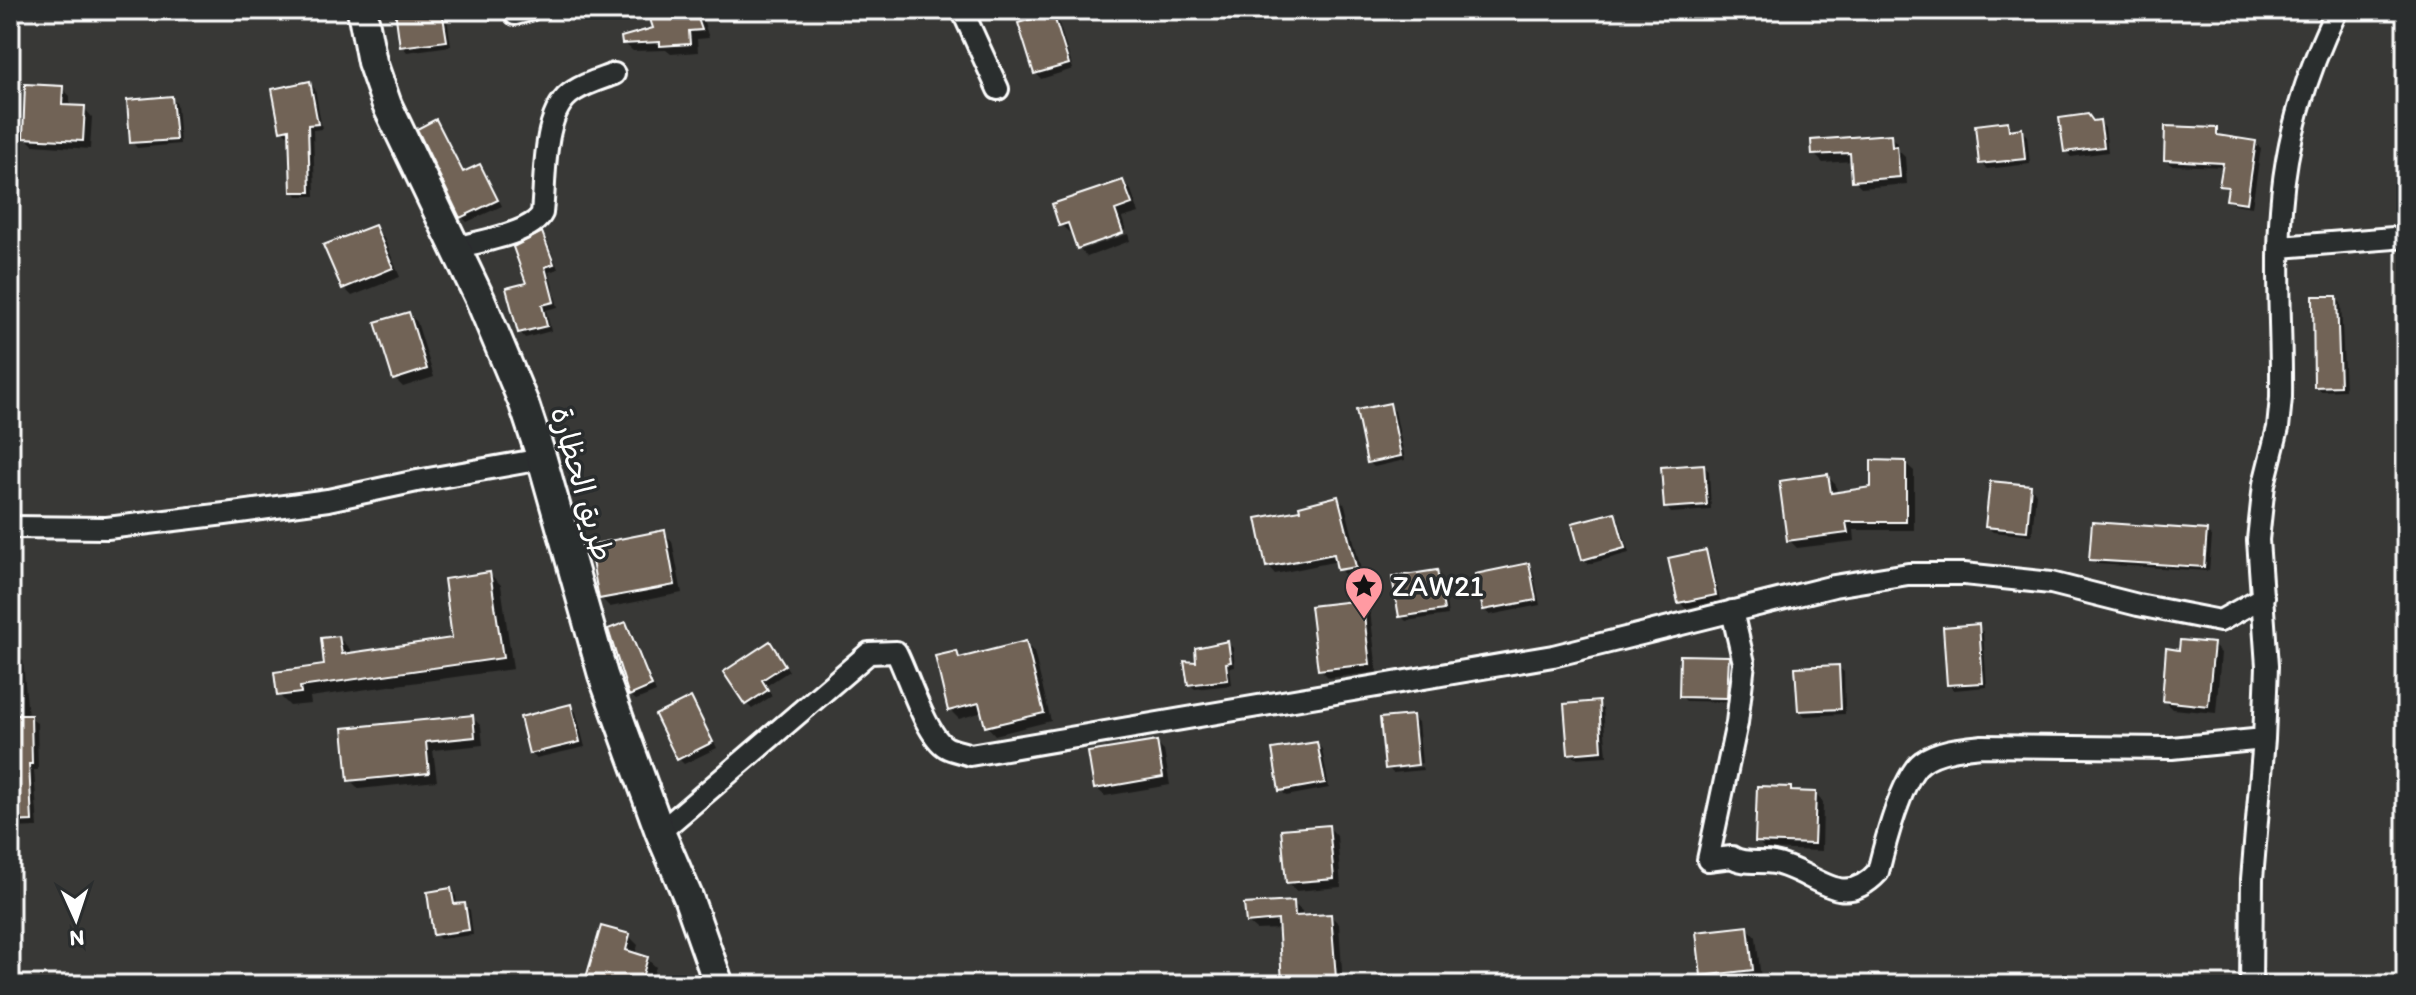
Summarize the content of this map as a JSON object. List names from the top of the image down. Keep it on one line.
{"streets":{"street":["طريق الحظارة"]},"places":{"place":["ZAW21"]},"north":"bottom"}
